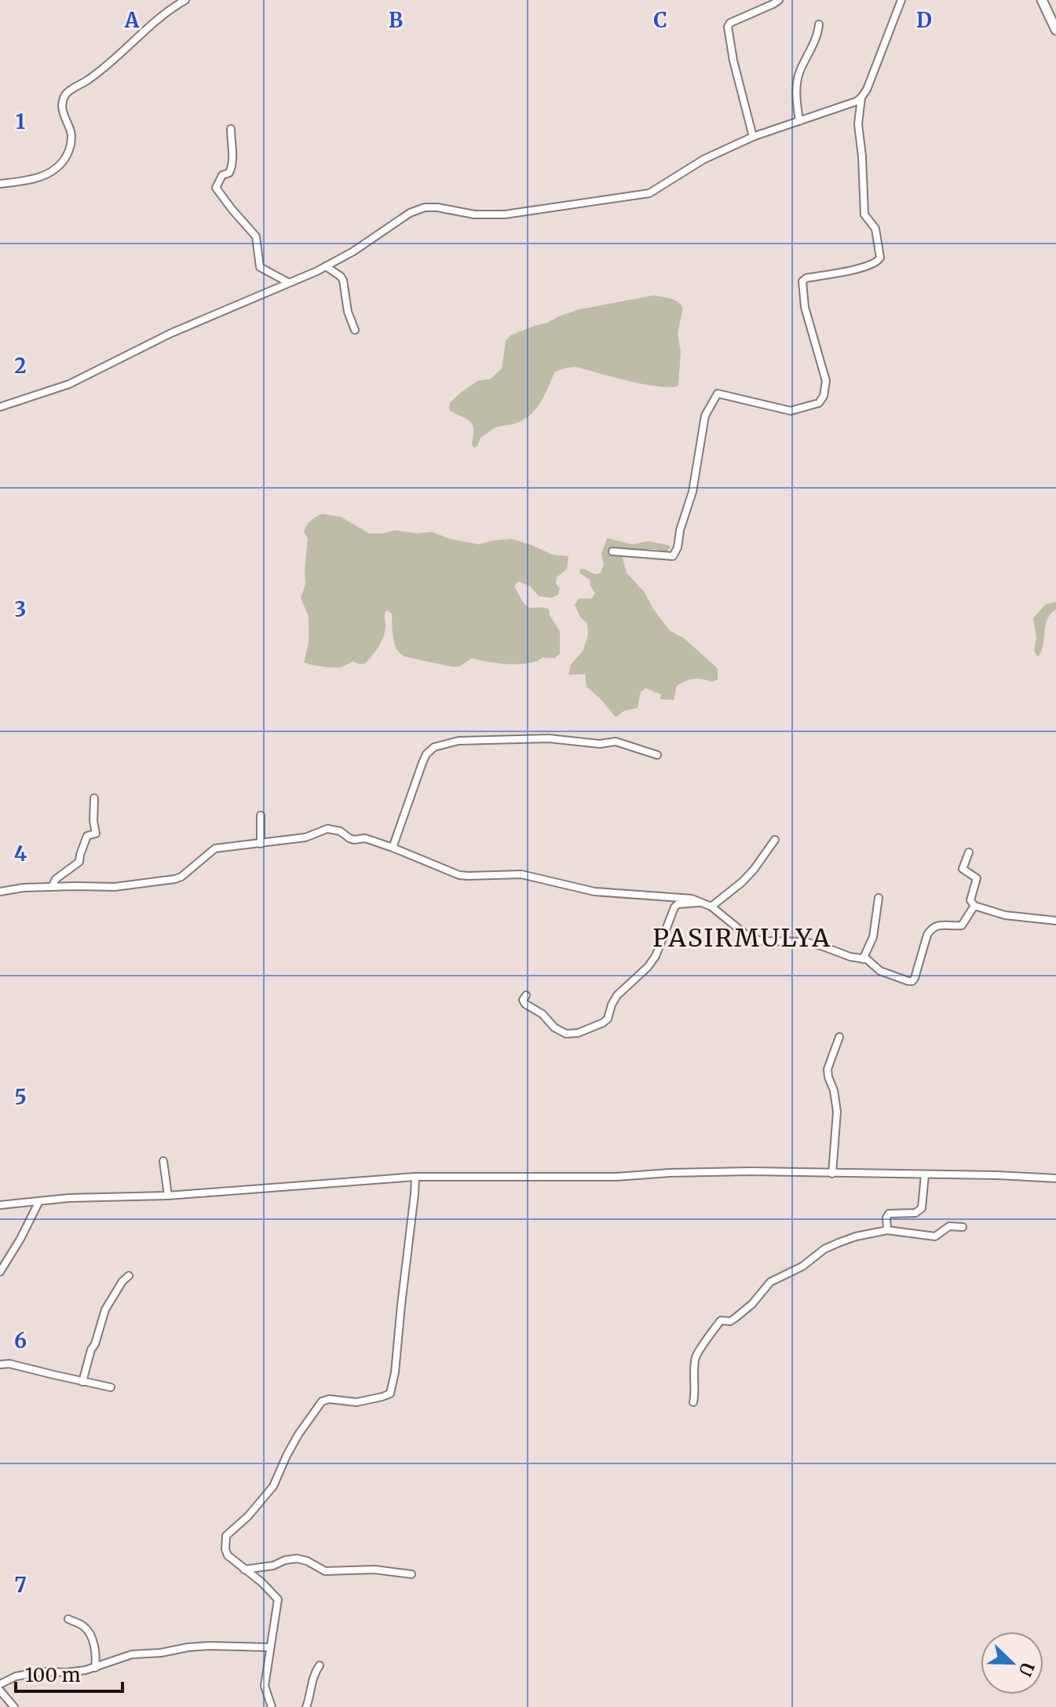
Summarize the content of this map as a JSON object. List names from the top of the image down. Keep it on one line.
{"districts":["PASIRMULYA"],"scale_bar":"100 m","north":"bottom right","grid":{"columns":["A","B","C","D"],"rows":["1","2","3","4","5","6","7"]}}
